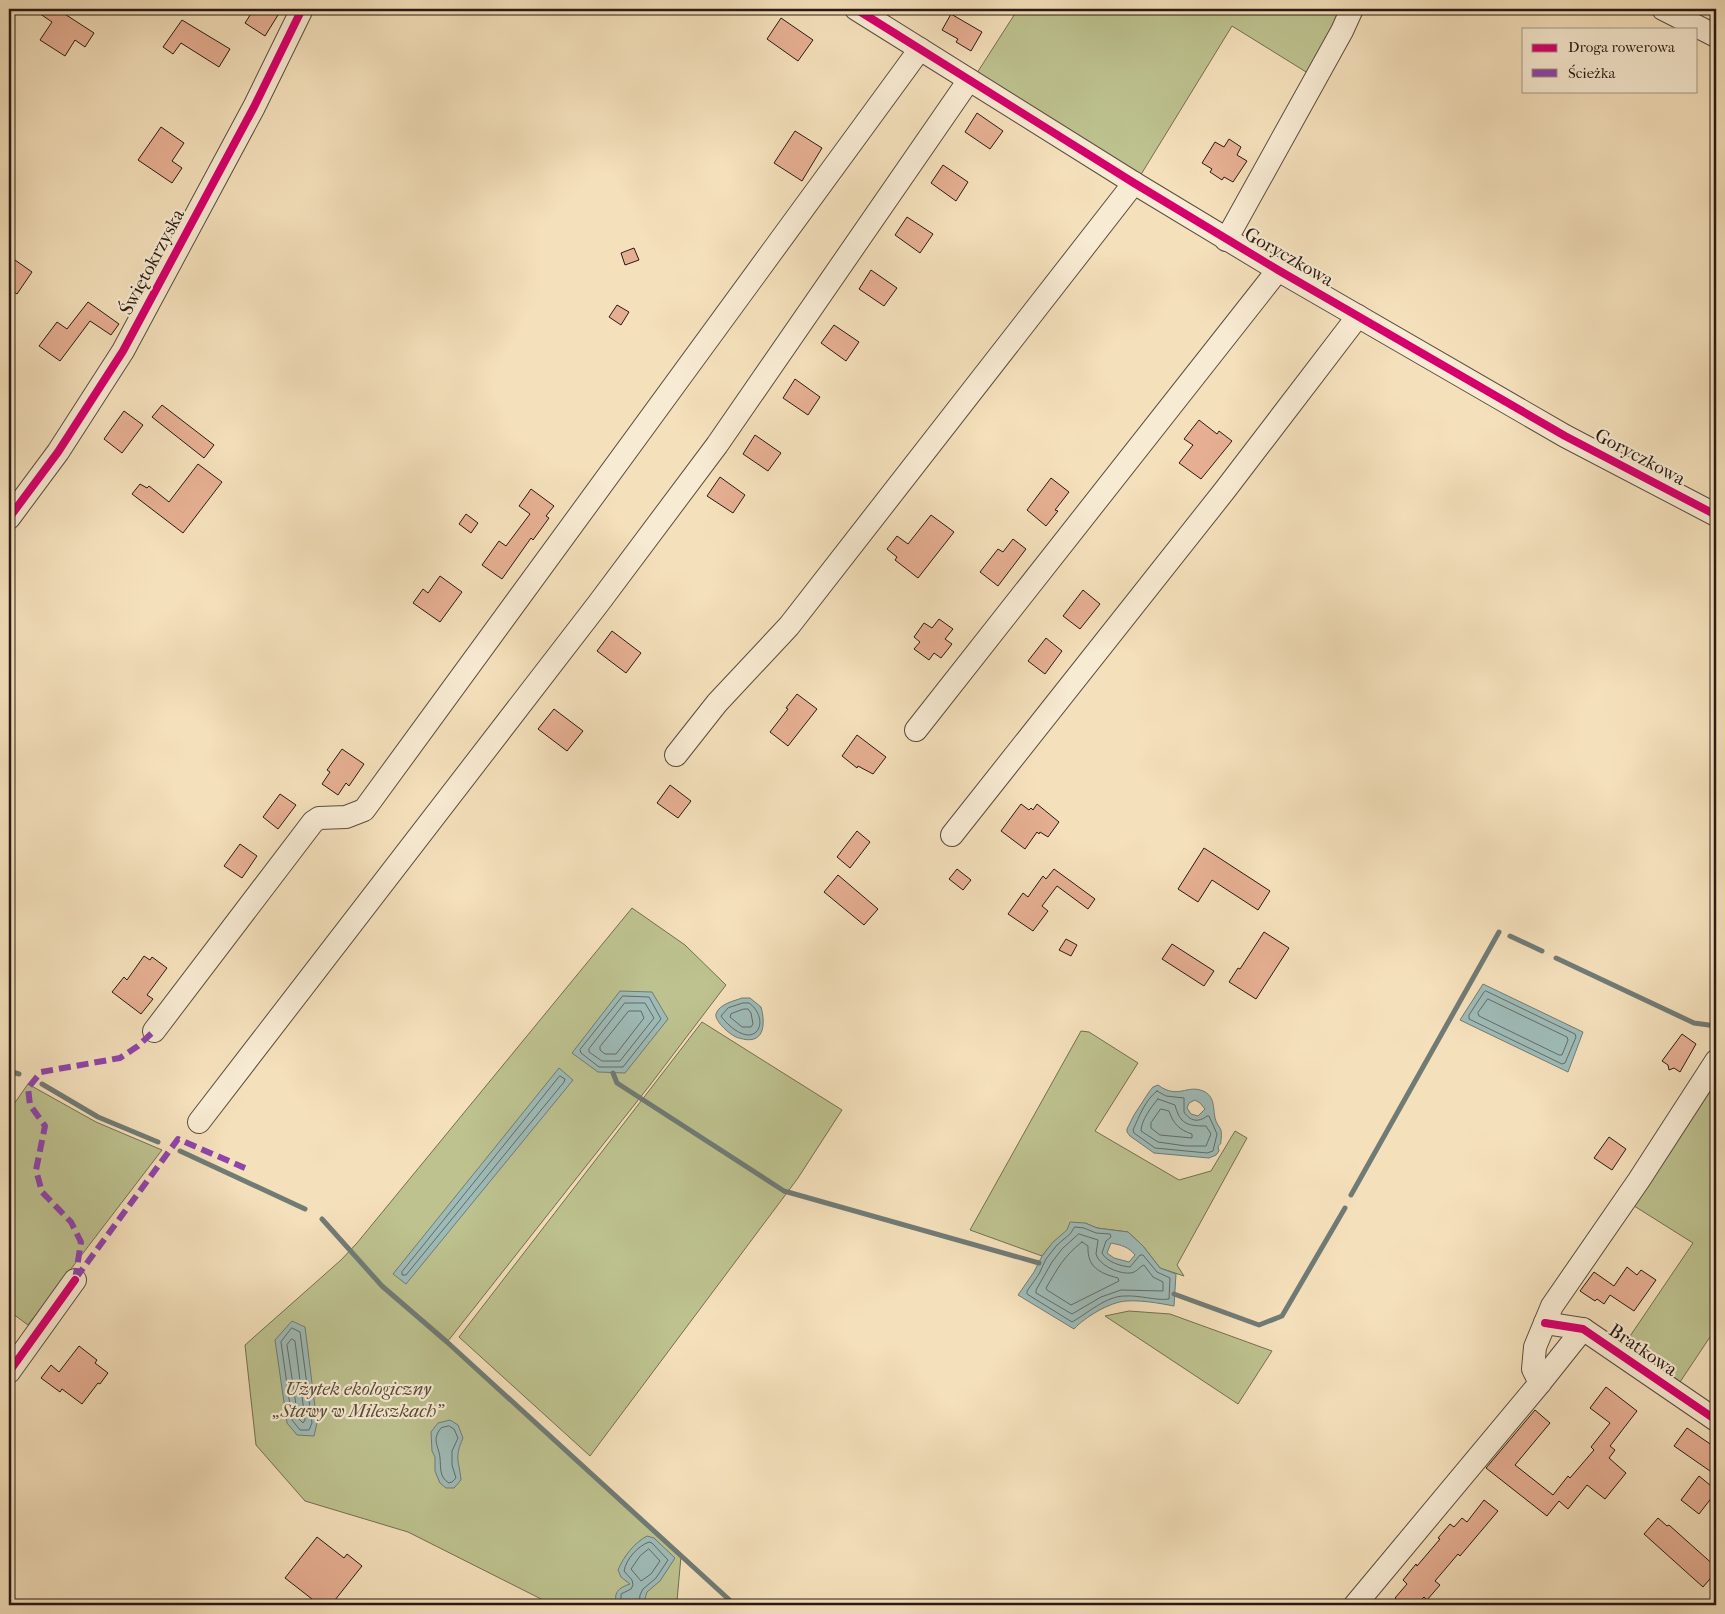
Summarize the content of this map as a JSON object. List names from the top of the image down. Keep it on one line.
{"streets":{"street":["Goryczkowa","Świętokrzyska","Bratkowa"]},"parks":["Użytek ekologiczny „Stawy w Mileszkach”"],"legend":["Droga rowerowa","Ścieżka"]}
